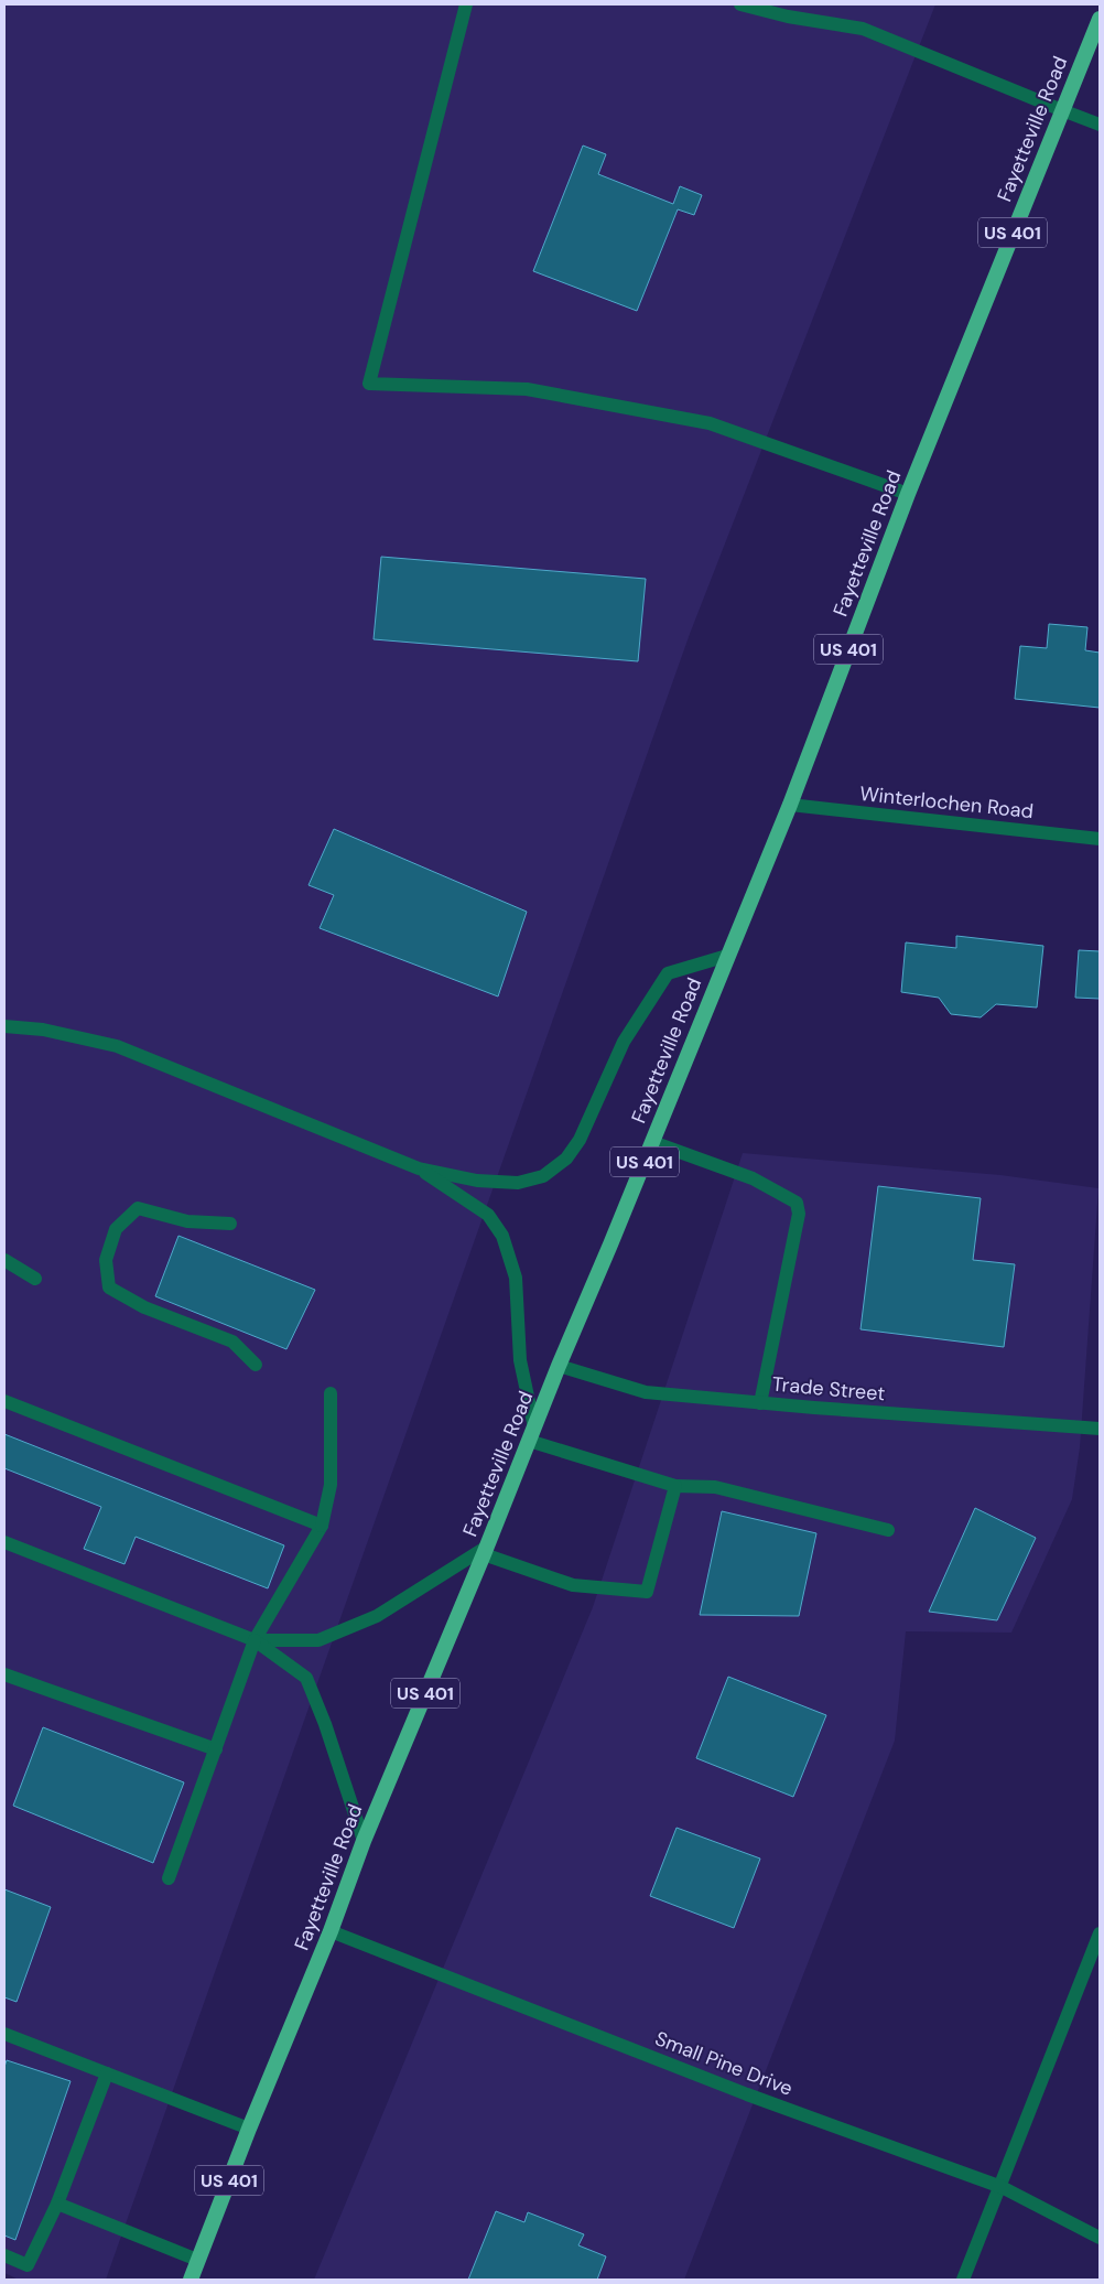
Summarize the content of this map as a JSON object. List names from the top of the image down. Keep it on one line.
{"streets":{"highway":["Fayetteville Road","US 401"],"street":["Winterlochen Road","Trade Street","Small Pine Drive"]},"crossings":[["Fayetteville Road","Winterlochen Road"],["Fayetteville Road","Trade Street"],["Fayetteville Road","Small Pine Drive"]]}
